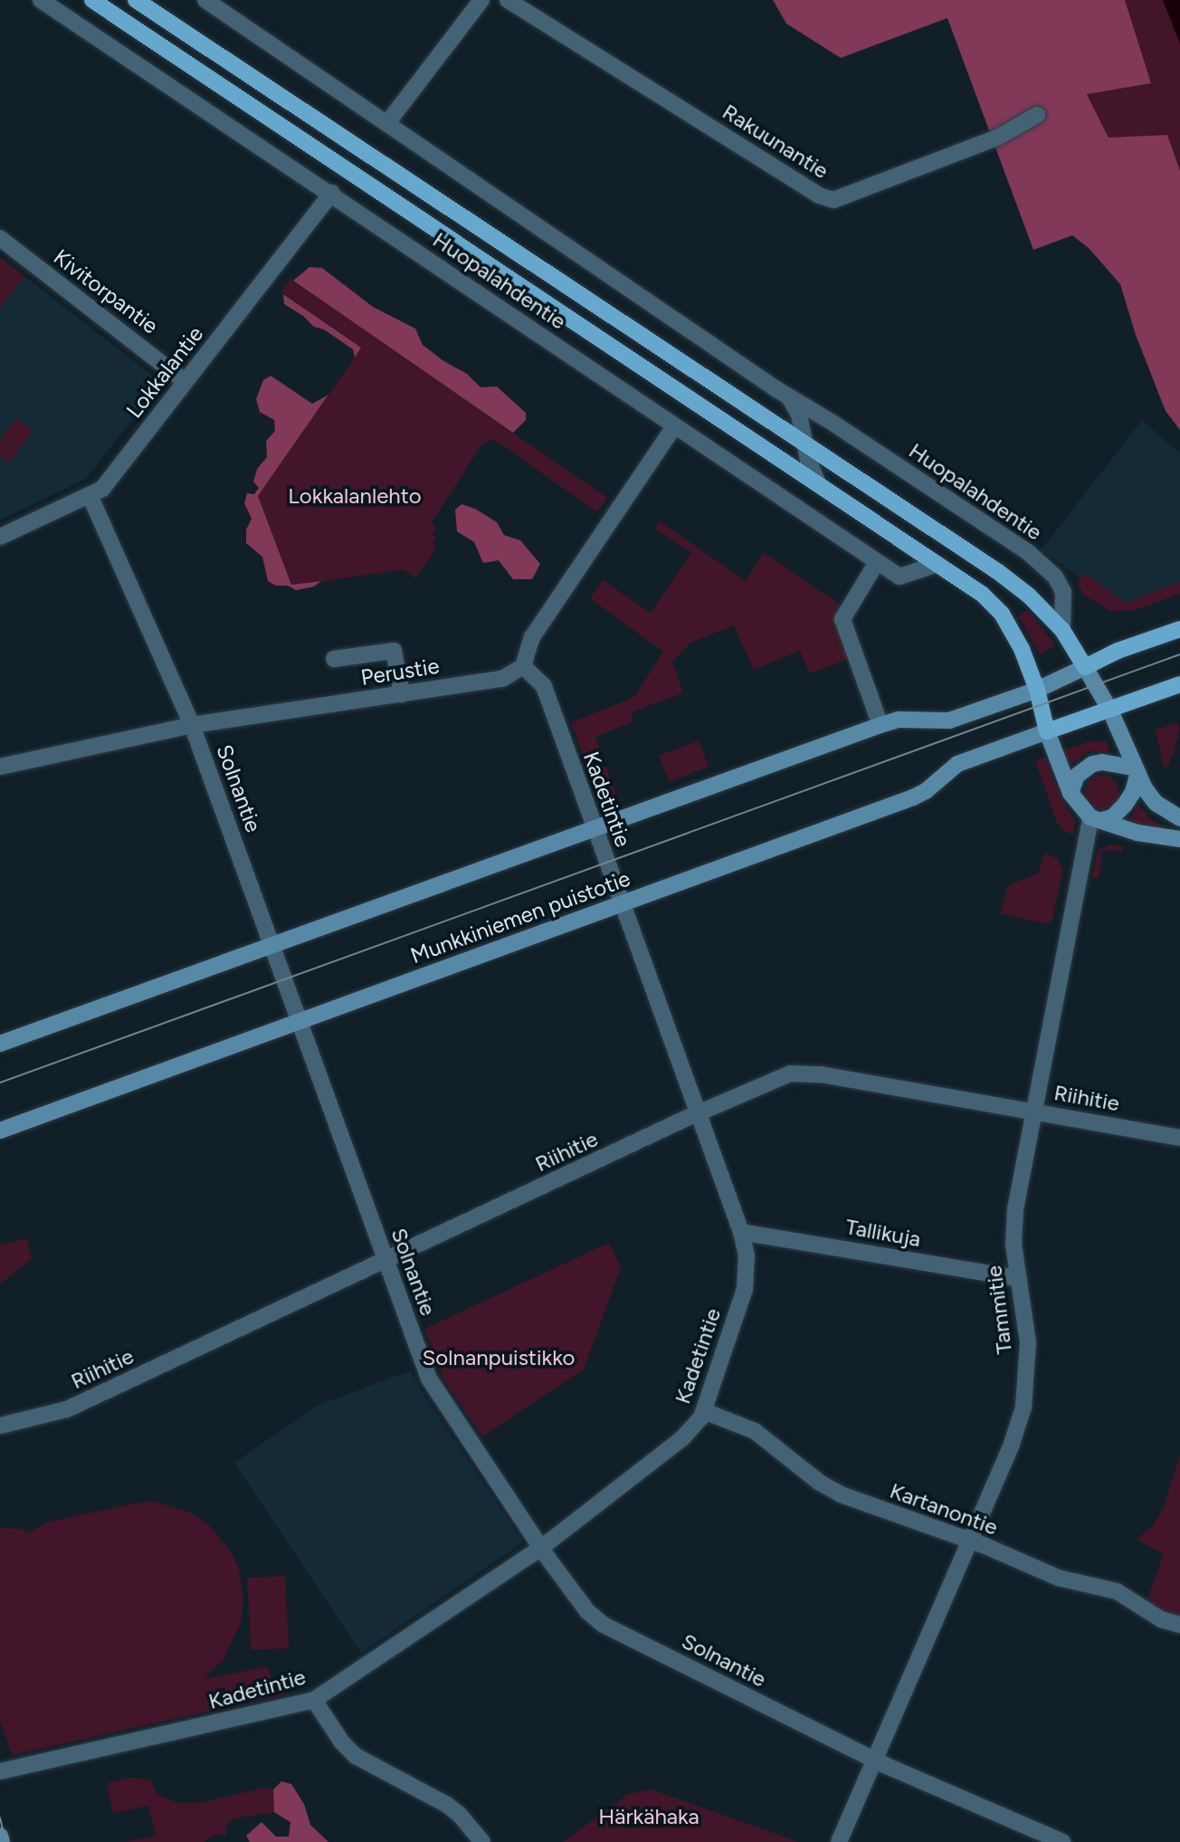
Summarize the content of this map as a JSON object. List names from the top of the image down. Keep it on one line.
{"streets":{"main road":["Huopalahdentie"],"street":["Rakuunantie","Kivitorpantie","Lokkalantie","Perustie","Solnantie","Kadetintie","Munkkiniemen puistotie","Riihitie","Tallikuja","Tammitie","Kartanontie"]},"crossings":[["Huopalahdentie","Lokkalantie"],["Huopalahdentie","Munkkiniemen puistotie"],["Huopalahdentie","Tammitie"],["Kivitorpantie","Lokkalantie"],["Lokkalantie","Solnantie"],["Perustie","Solnantie"],["Perustie","Kadetintie"],["Solnantie","Kadetintie"],["Solnantie","Munkkiniemen puistotie"],["Solnantie","Riihitie"],["Solnantie","Tammitie"],["Kadetintie","Munkkiniemen puistotie"],["Kadetintie","Riihitie"],["Kadetintie","Tallikuja"],["Kadetintie","Kartanontie"],["Riihitie","Tammitie"],["Tallikuja","Tammitie"],["Tammitie","Kartanontie"]],"parks":["Lokkalanlehto","Solnanpuistikko","Härkähaka"]}
